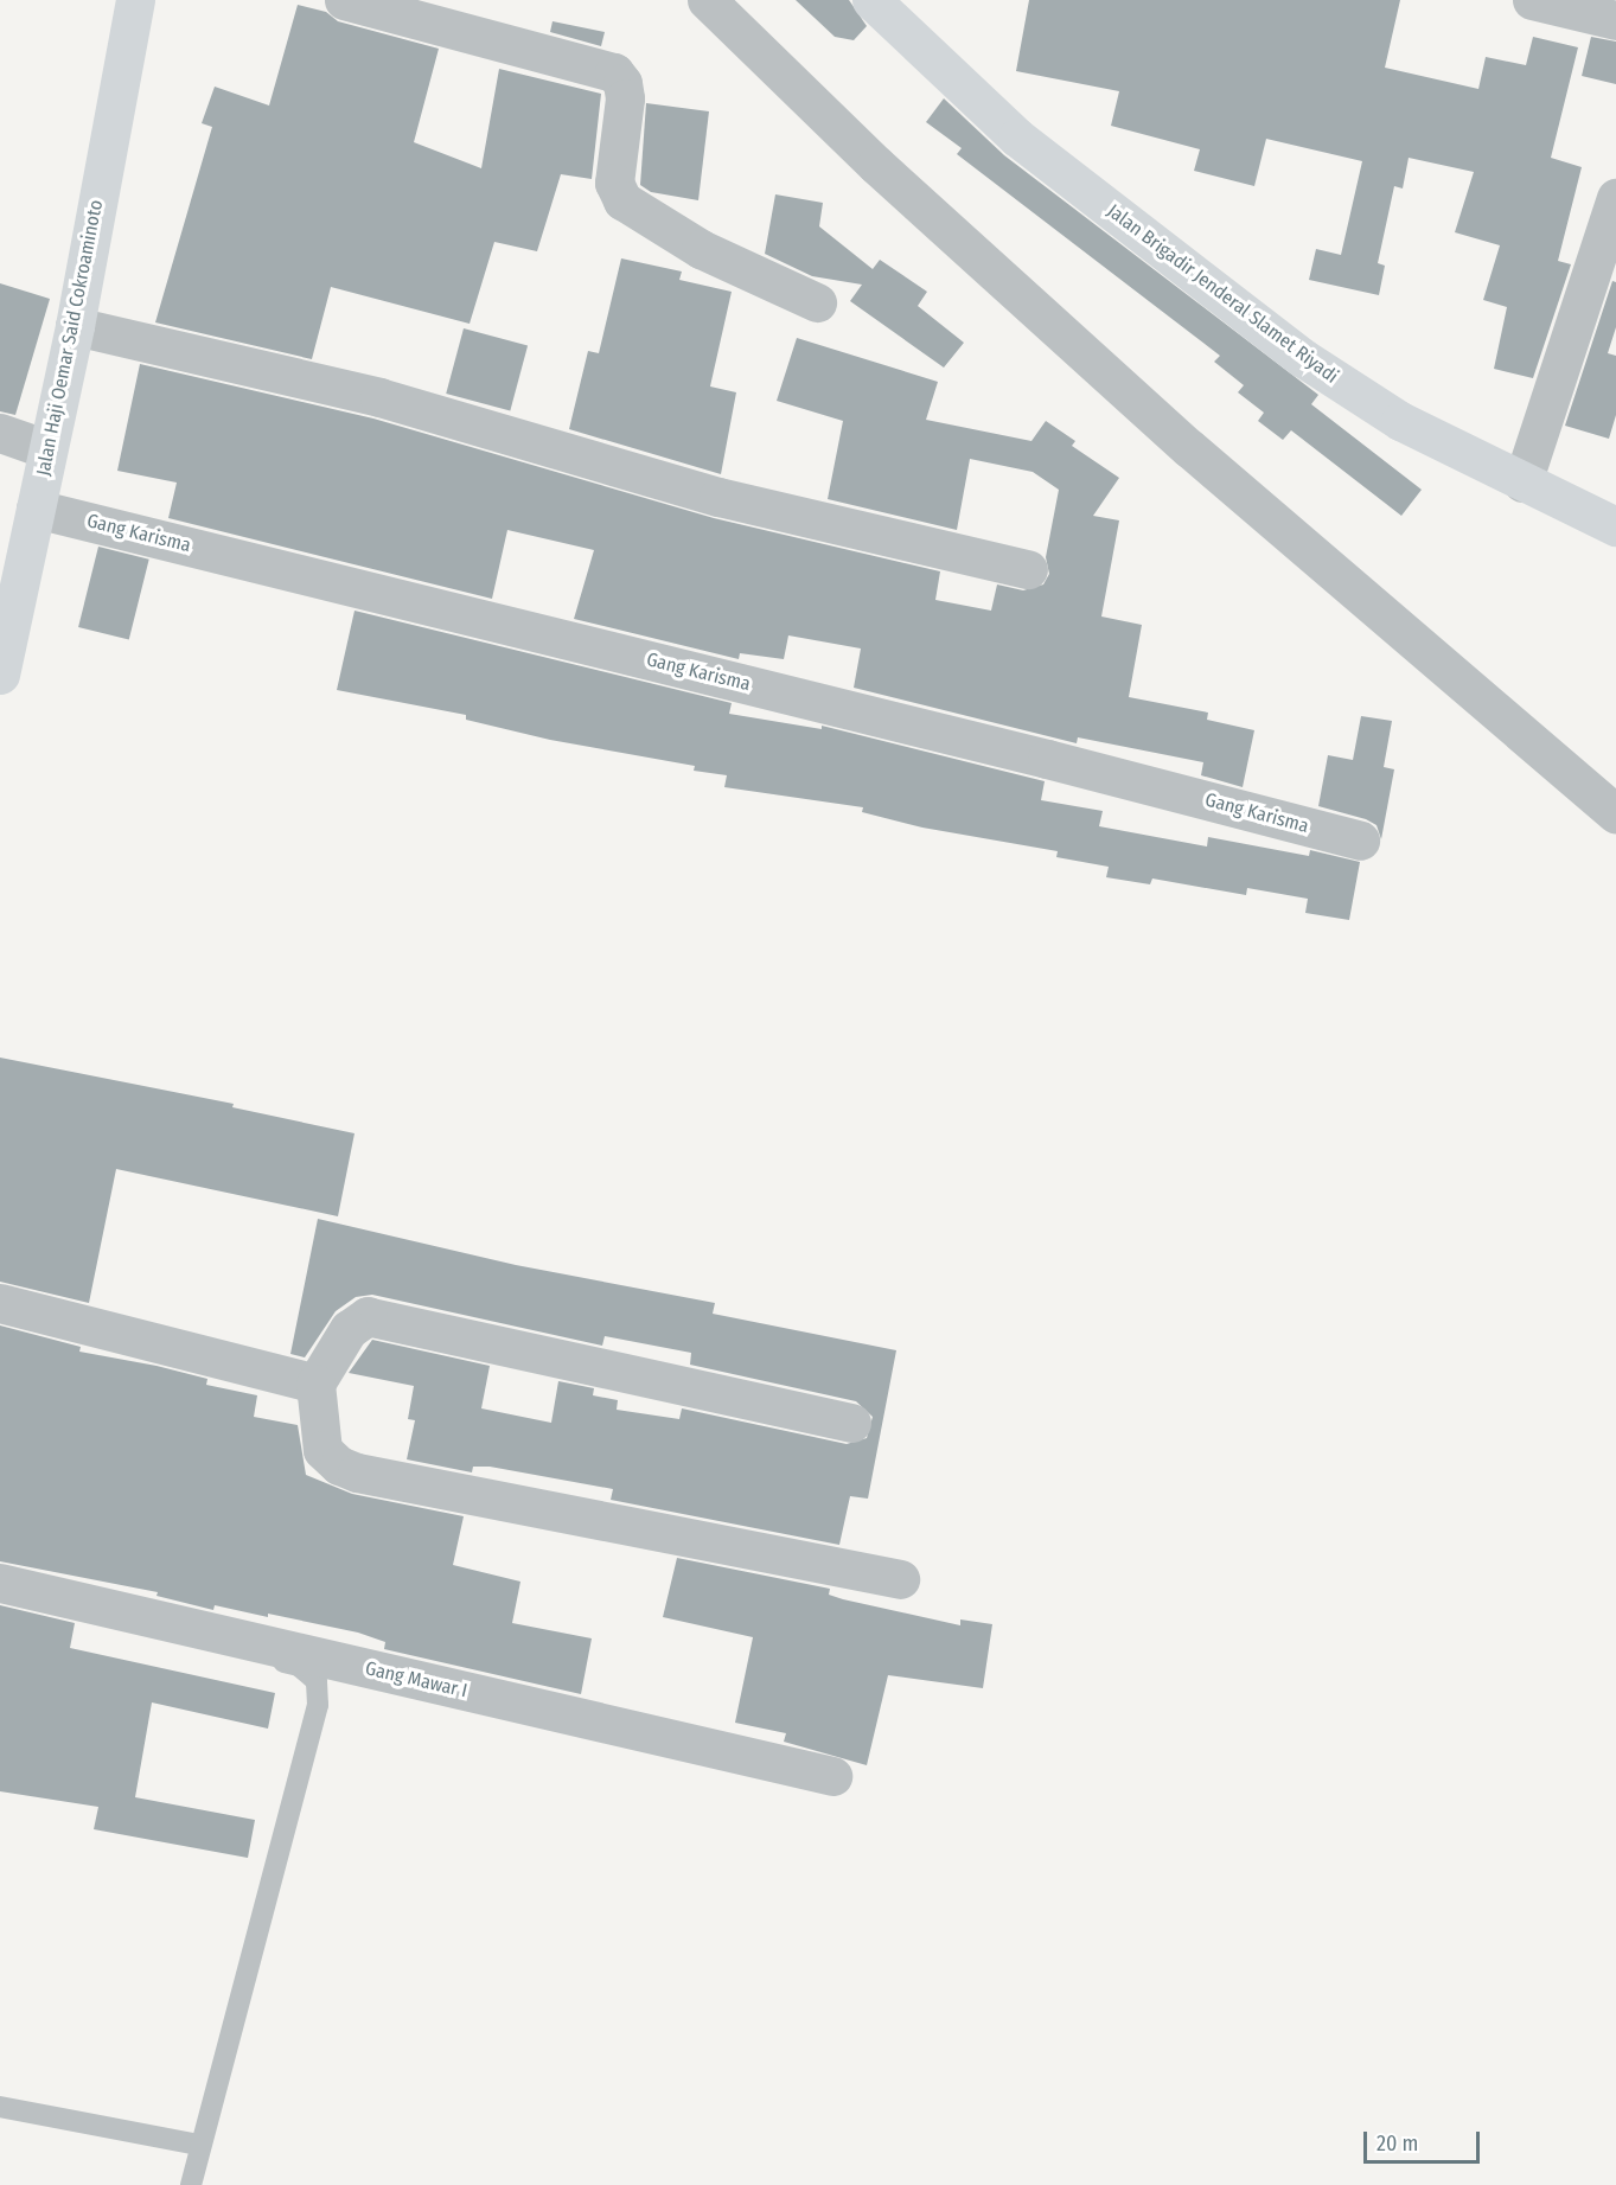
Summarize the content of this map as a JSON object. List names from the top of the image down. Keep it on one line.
{"streets":{"main road":["Jalan Brigadir Jenderal Slamet Riyadi","Jalan Haji Oemar Said Cokroaminoto"],"street":["Gang Karisma","Gang Mawar I"]},"crossings":[["Jalan Haji Oemar Said Cokroaminoto","Gang Karisma"]],"scale_bar":"20 m"}
